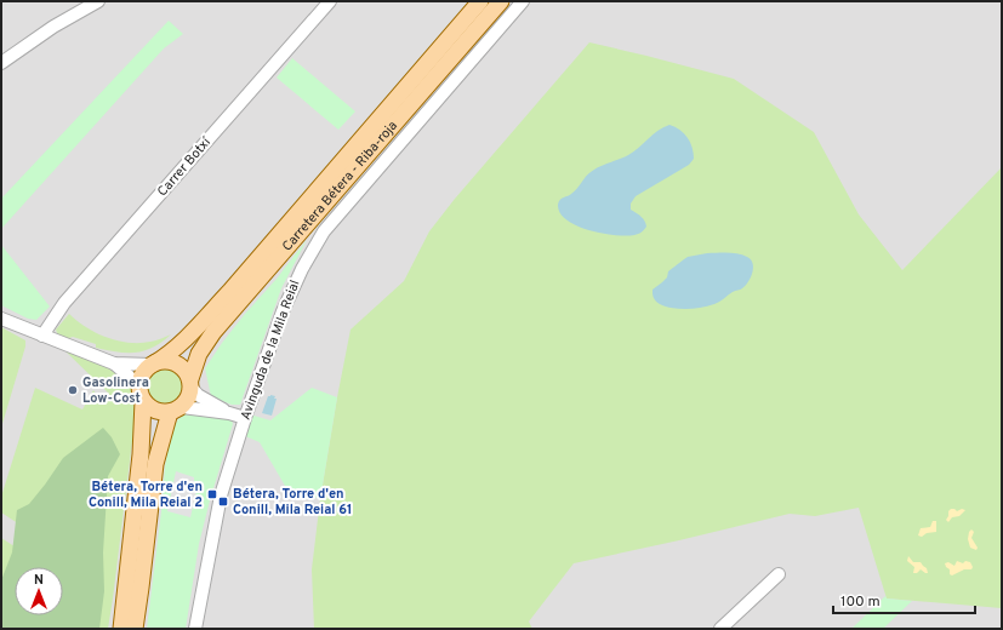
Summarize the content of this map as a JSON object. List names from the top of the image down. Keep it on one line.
{"streets":{"main road":["Carretera Bétera - Riba-roja"],"street":["Carrer Botxí","Avinguda de la Mila Reial"]},"places":{"other":["Gasolinera Low-Cost"],"transit":["Bétera, Torre d'en Conill, Mila Reial 2","Bétera, Torre d'en Conill, Mila Reial 61"]},"scale_bar":"100 m","north":"top"}
